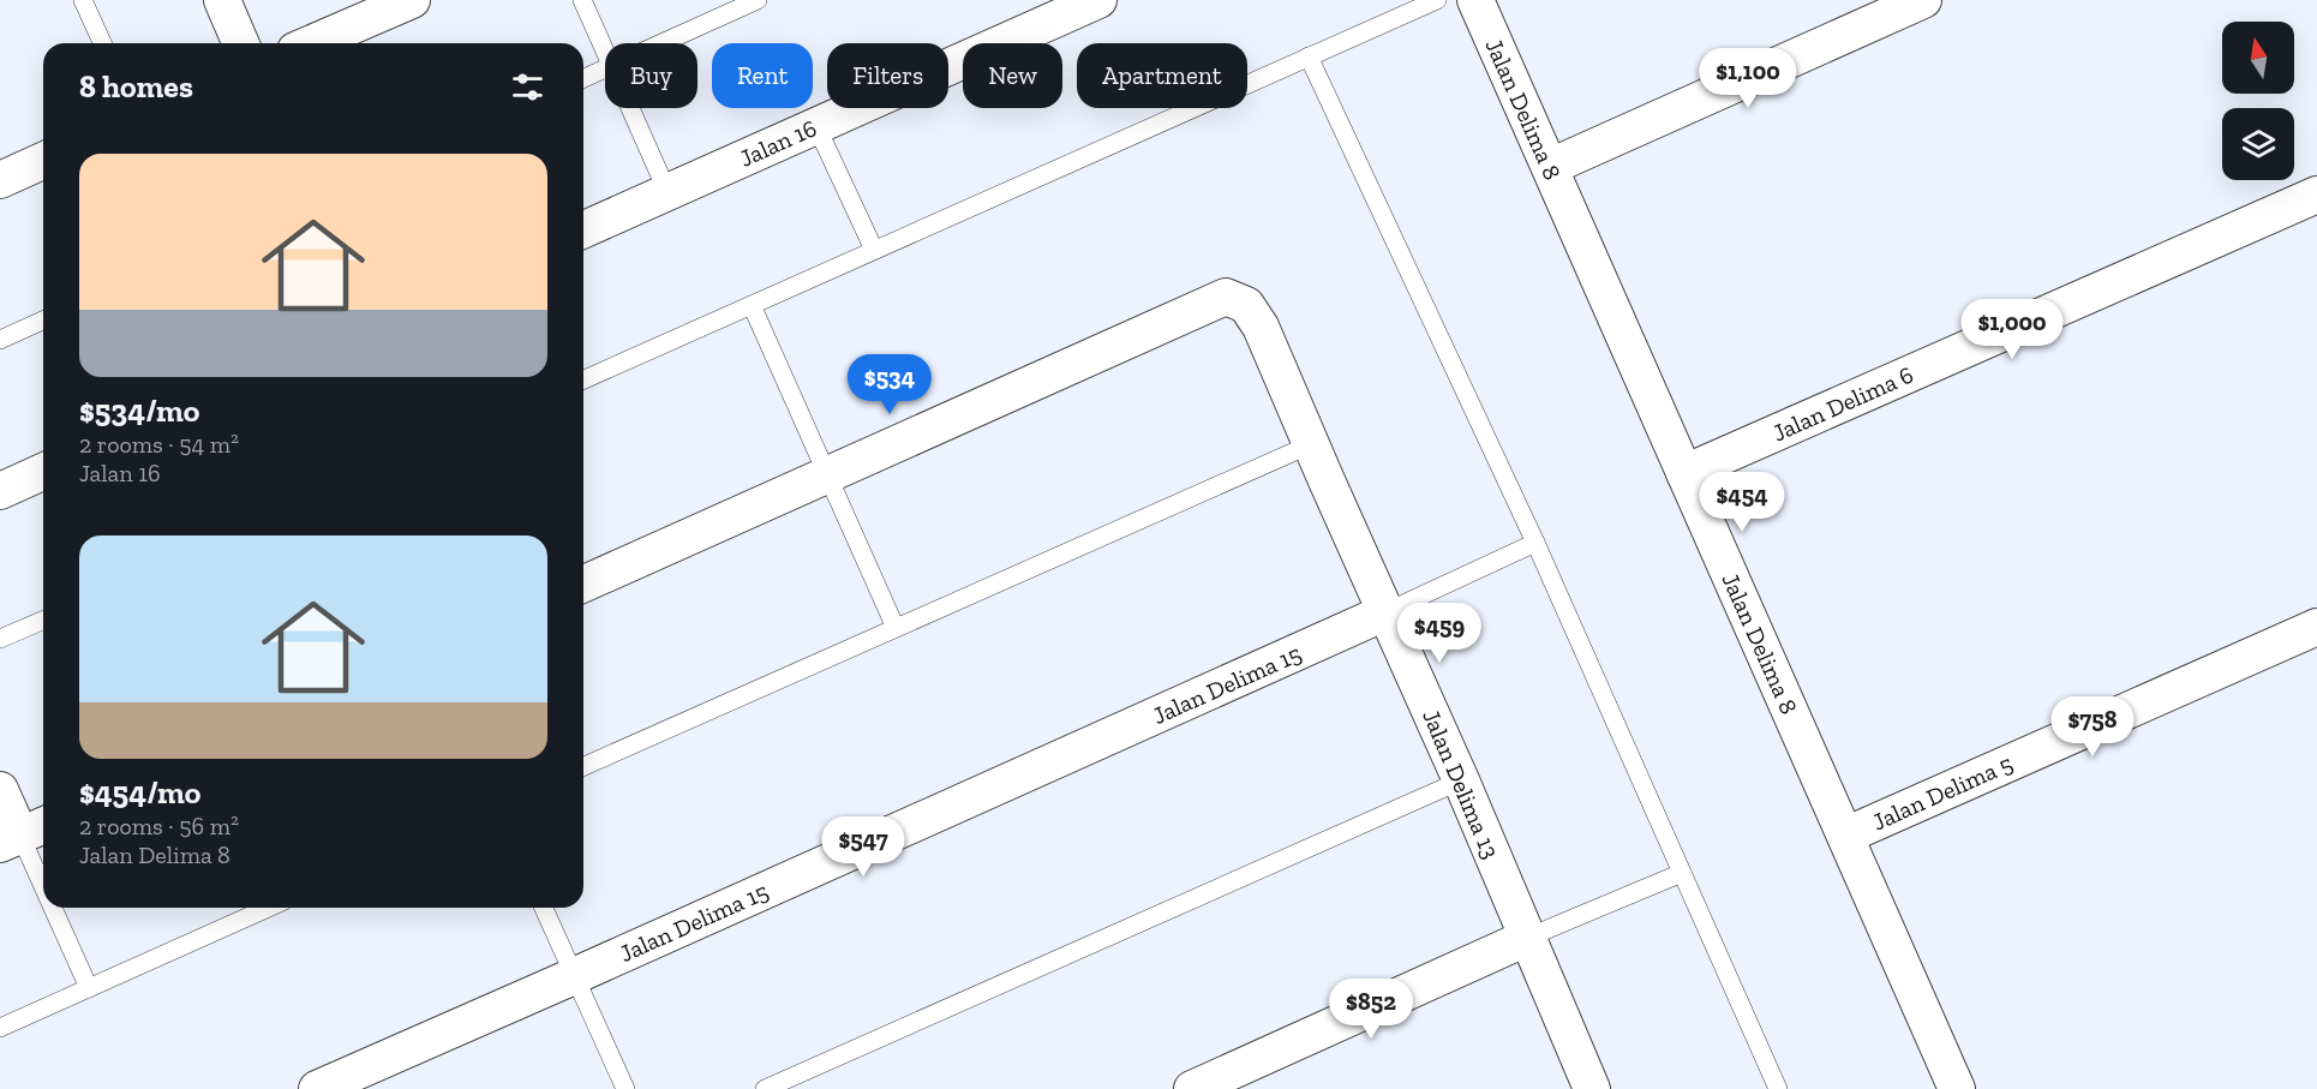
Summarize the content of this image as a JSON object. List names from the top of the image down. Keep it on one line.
{"streets":{"street":["Jalan Delima 8","Jalan 16","Jalan Delima 6","Jalan Delima 15","Jalan Delima 13","Jalan Delima 5"]},"crossings":[["Jalan Delima 8","Jalan Delima 6"],["Jalan Delima 8","Jalan Delima 5"],["Jalan Delima 15","Jalan Delima 13"]],"north":"top","page":{"chip":["Buy","Rent","Filters","New","Apartment"],"heading":"8 homes","price":["$1,100","$1,000","$534","$454","$459","$758","$547","$852"],"list":[{"name":"$534/mo","note":"2 rooms · 54 m² · Jalan 16"},{"name":"$454/mo","note":"2 rooms · 56 m² · Jalan Delima 8"}]}}
